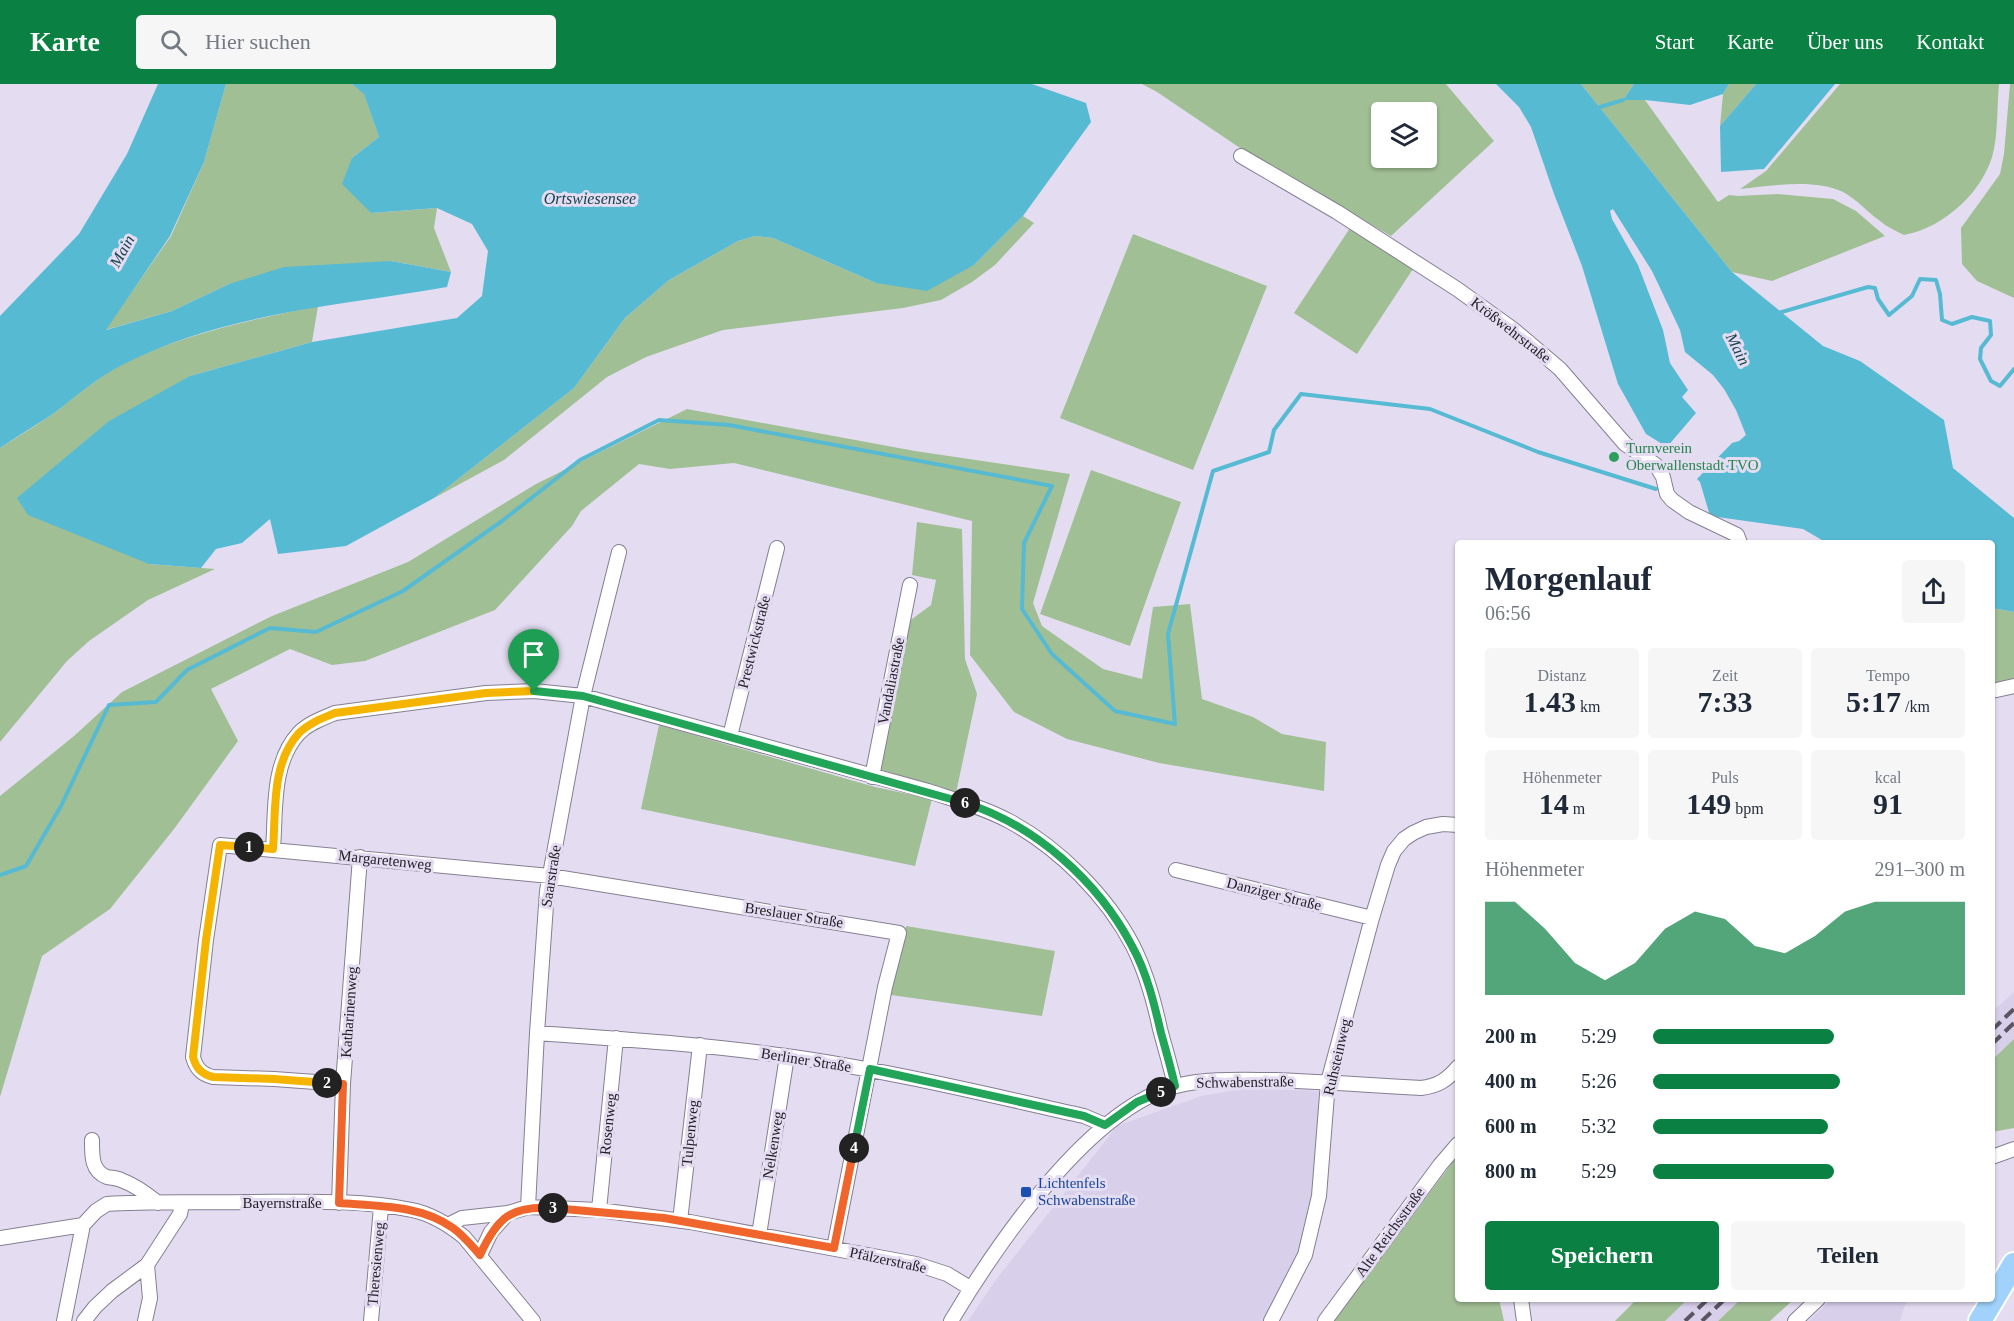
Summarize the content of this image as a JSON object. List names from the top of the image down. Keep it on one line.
{"streets":{"street":["Krößwehrstraße","Prestwickstraße","Vandaliastraße","Margaretenweg","Saarstraße","Danziger Straße","Breslauer Straße","Katharinenweg","Ruhsteinweg","Berliner Straße","Schwabenstraße","Rosenweg","Tulpenweg","Nelkenweg","Bayernstraße","Alte Reichsstraße","Pfälzerstraße","Theresienweg"]},"crossings":[["Margaretenweg","Saarstraße"],["Margaretenweg","Breslauer Straße"],["Margaretenweg","Katharinenweg"],["Saarstraße","Breslauer Straße"],["Saarstraße","Berliner Straße"],["Saarstraße","Pfälzerstraße"],["Danziger Straße","Ruhsteinweg"],["Breslauer Straße","Berliner Straße"],["Katharinenweg","Bayernstraße"],["Ruhsteinweg","Schwabenstraße"],["Berliner Straße","Schwabenstraße"],["Berliner Straße","Rosenweg"],["Berliner Straße","Tulpenweg"],["Berliner Straße","Nelkenweg"],["Schwabenstraße","Pfälzerstraße"],["Rosenweg","Pfälzerstraße"],["Tulpenweg","Pfälzerstraße"],["Nelkenweg","Pfälzerstraße"],["Bayernstraße","Pfälzerstraße"],["Bayernstraße","Theresienweg"]],"water":["Ortswiesensee","Main"],"places":{"other":["Turnverein Oberwallenstadt TVO"],"transit":["Lichtenfels Schwabenstraße"]},"page":{"header":"Karte","search":"Hier suchen","nav":["Start","Karte","Über uns","Kontakt"],"heading":["Morgenlauf","06:56"],"stats":[["Distanz","1.43 km"],["Zeit","7:33"],["Tempo","5:17 /km"],["Höhenmeter","14 m"],["Puls","149 bpm"],["kcal","91"]],"pins":["6","1","2","5","4","3"],"chart":["Höhenmeter","291–300 m"],"list":[{"name":"200 m","note":"5:29"},{"name":"400 m","note":"5:26"},{"name":"600 m","note":"5:32"},{"name":"800 m","note":"5:29"}],"buttons":["Speichern","Teilen"]}}
